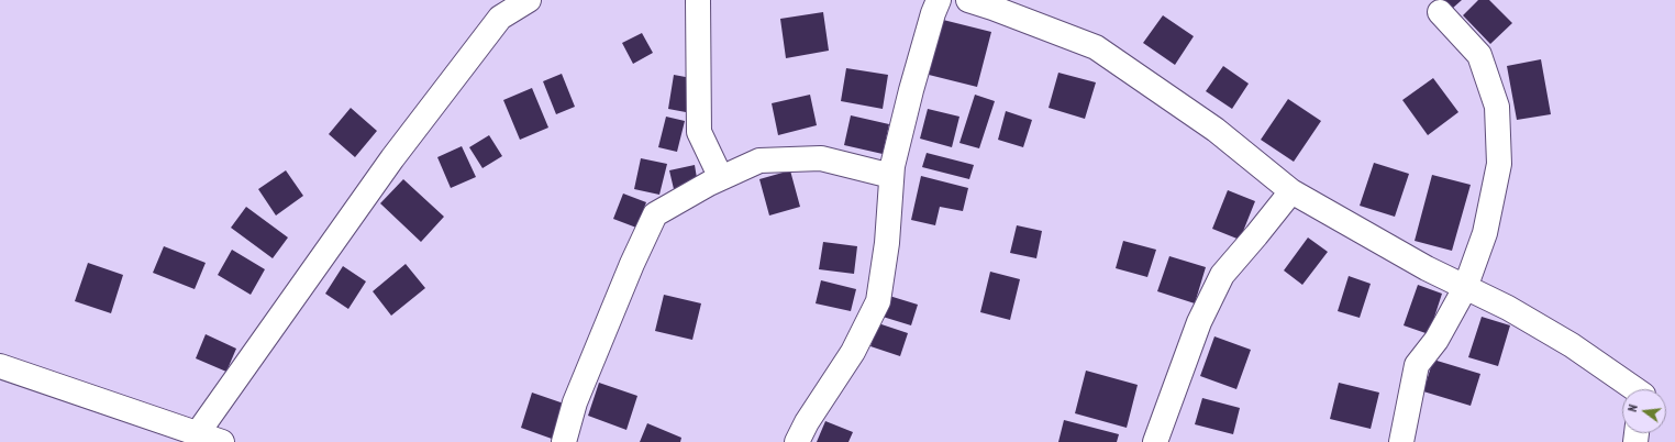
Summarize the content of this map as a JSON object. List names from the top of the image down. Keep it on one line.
{"north":"left"}
